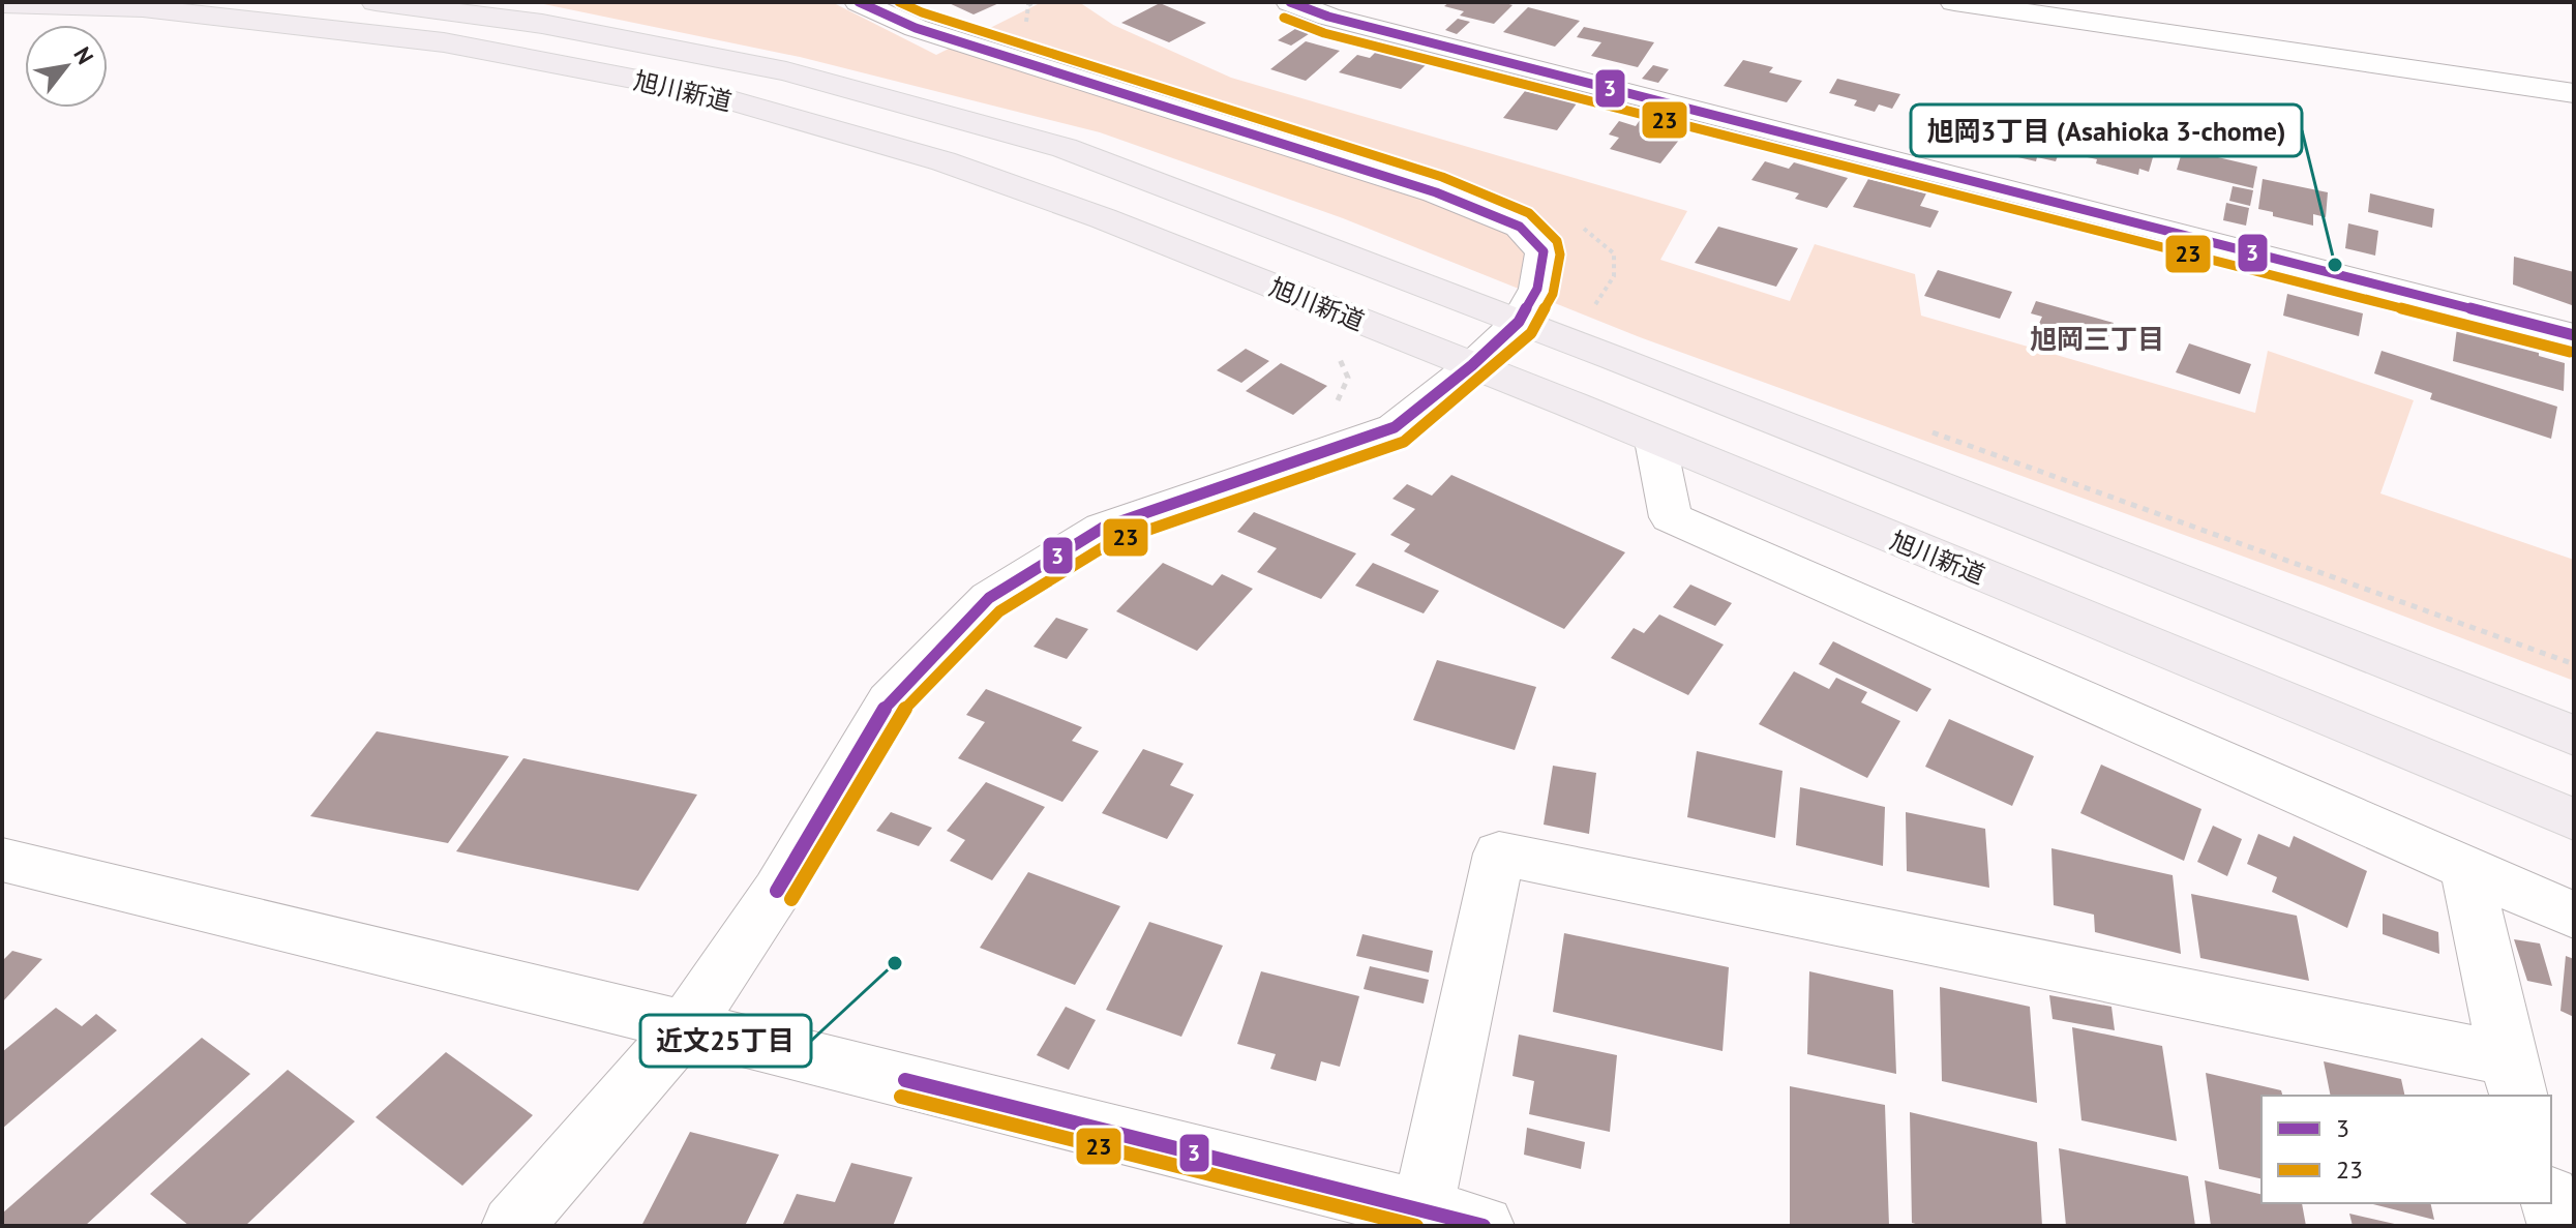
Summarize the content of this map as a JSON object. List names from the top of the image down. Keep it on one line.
{"streets":{"highway":["旭川新道"]},"districts":["旭岡三丁目"],"places":["旭岡3丁目 (Asahioka 3-chome)","近文25丁目"],"lines":["transit line 3","transit line 23"],"legend":["3","23"],"north":"top right"}
